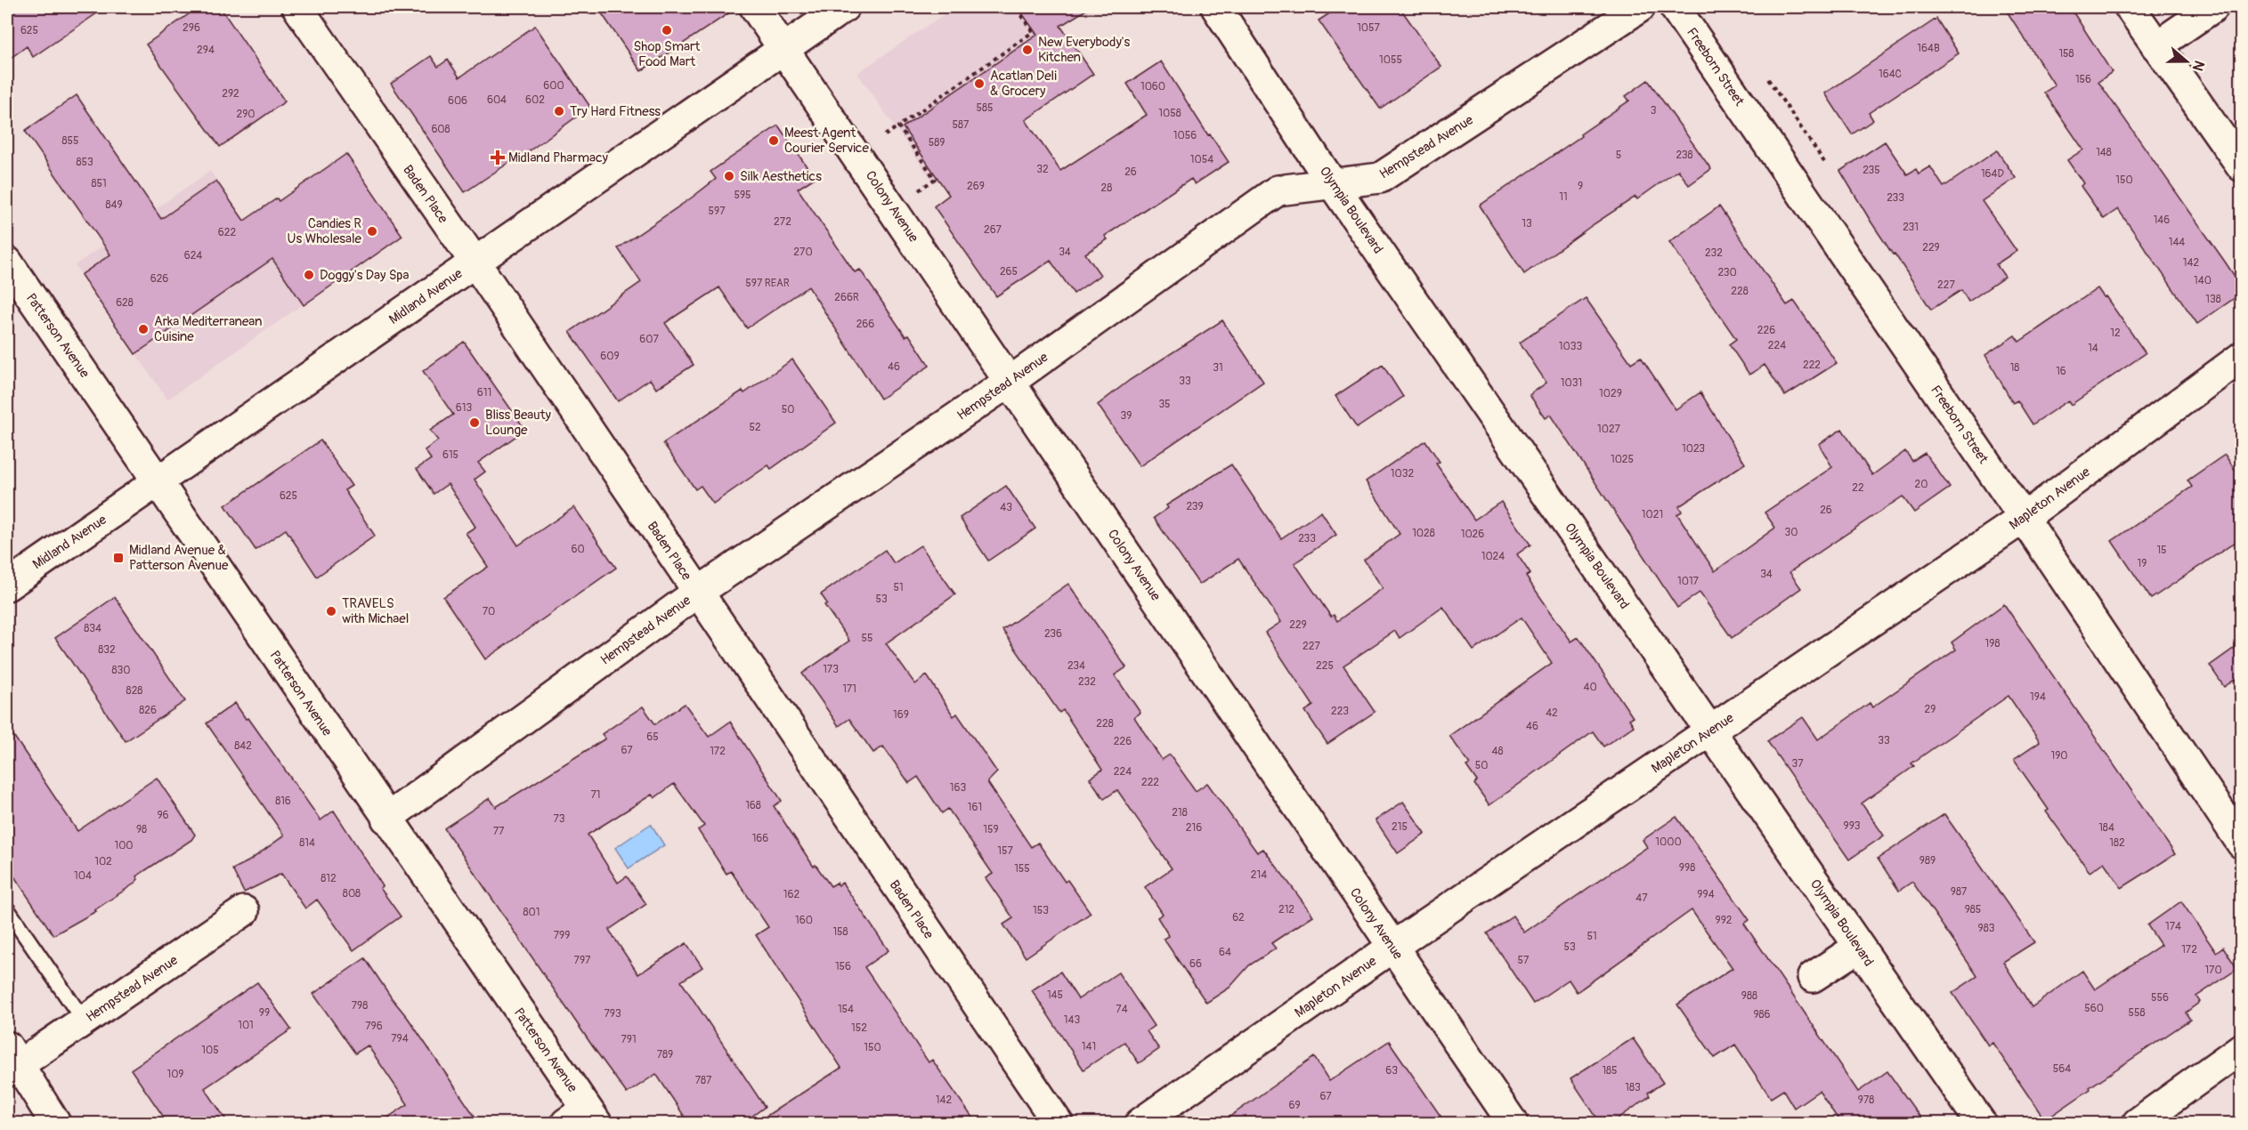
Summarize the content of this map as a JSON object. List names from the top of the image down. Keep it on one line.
{"streets":{"street":["Freeborn Street","Hempstead Avenue","Baden Place","Colony Avenue","Olympia Boulevard","Midland Avenue","Patterson Avenue","Mapleton Avenue"]},"crossings":[["Freeborn Street","Mapleton Avenue"],["Hempstead Avenue","Baden Place"],["Hempstead Avenue","Colony Avenue"],["Hempstead Avenue","Olympia Boulevard"],["Hempstead Avenue","Patterson Avenue"],["Baden Place","Midland Avenue"],["Colony Avenue","Midland Avenue"],["Colony Avenue","Mapleton Avenue"],["Olympia Boulevard","Mapleton Avenue"],["Midland Avenue","Patterson Avenue"]],"places":{"other":["Shop Smart Food Mart","New Everybody's Kitchen","Acatlan Deli & Grocery","Try Hard Fitness","Meest Agent Courier Service","Silk Aesthetics","Candies R Us Wholesale","Doggy's Day Spa","Arka Mediterranean Cuisine","Bliss Beauty Lounge","TRAVELS with Michael"],"health":["Midland Pharmacy"],"transit":["Midland Avenue & Patterson Avenue"]},"house_numbers":["296","1057","625","164B","294","158","1055","164C","156","600","1060","292","604","602","606","585","3","1058","290","587","608","1056","855","589","148","5","238","1054","853","32","235","26","164D","150","851","269","9","28","595","11","233","849","597","146","272","13","231","267","622","144","229","270","34","232","624","142","265","230","626","140","597 REAR","227","228","266R","138","628","266","226","12","607","224","1033","14","609","222","46","31","18","16","33","1031","611","1029","35","613","50","39","52","1027","1023","615","1025","1032","20","22","625","239","43","26","1021","30","1028","1026","233","60","15","1024","19","34","1017","51","53","70","229","834","236","55","198","227","832","234","225","173","830","232","40","171","828","194","29","826","223","42","169","228","46","65","33","226","842","67","172","48","190","37","50","224","222","163","71","816","168","161","218","96","73","993","215","216","184","98","159","77","166","1000","814","182","100","157","989","102","998","155","214","104","812","987","808","162","994","47","212","985","153","801","62","160","992","174","983","158","799","51","53","172","64","797","57","66","156","170","145","988","556","798","560","154","74","99","558","793","986","143","101","796","152","794","791","141","150","105","789","564","63","185","109","787","183","67","142","978","69"],"north":"right"}
